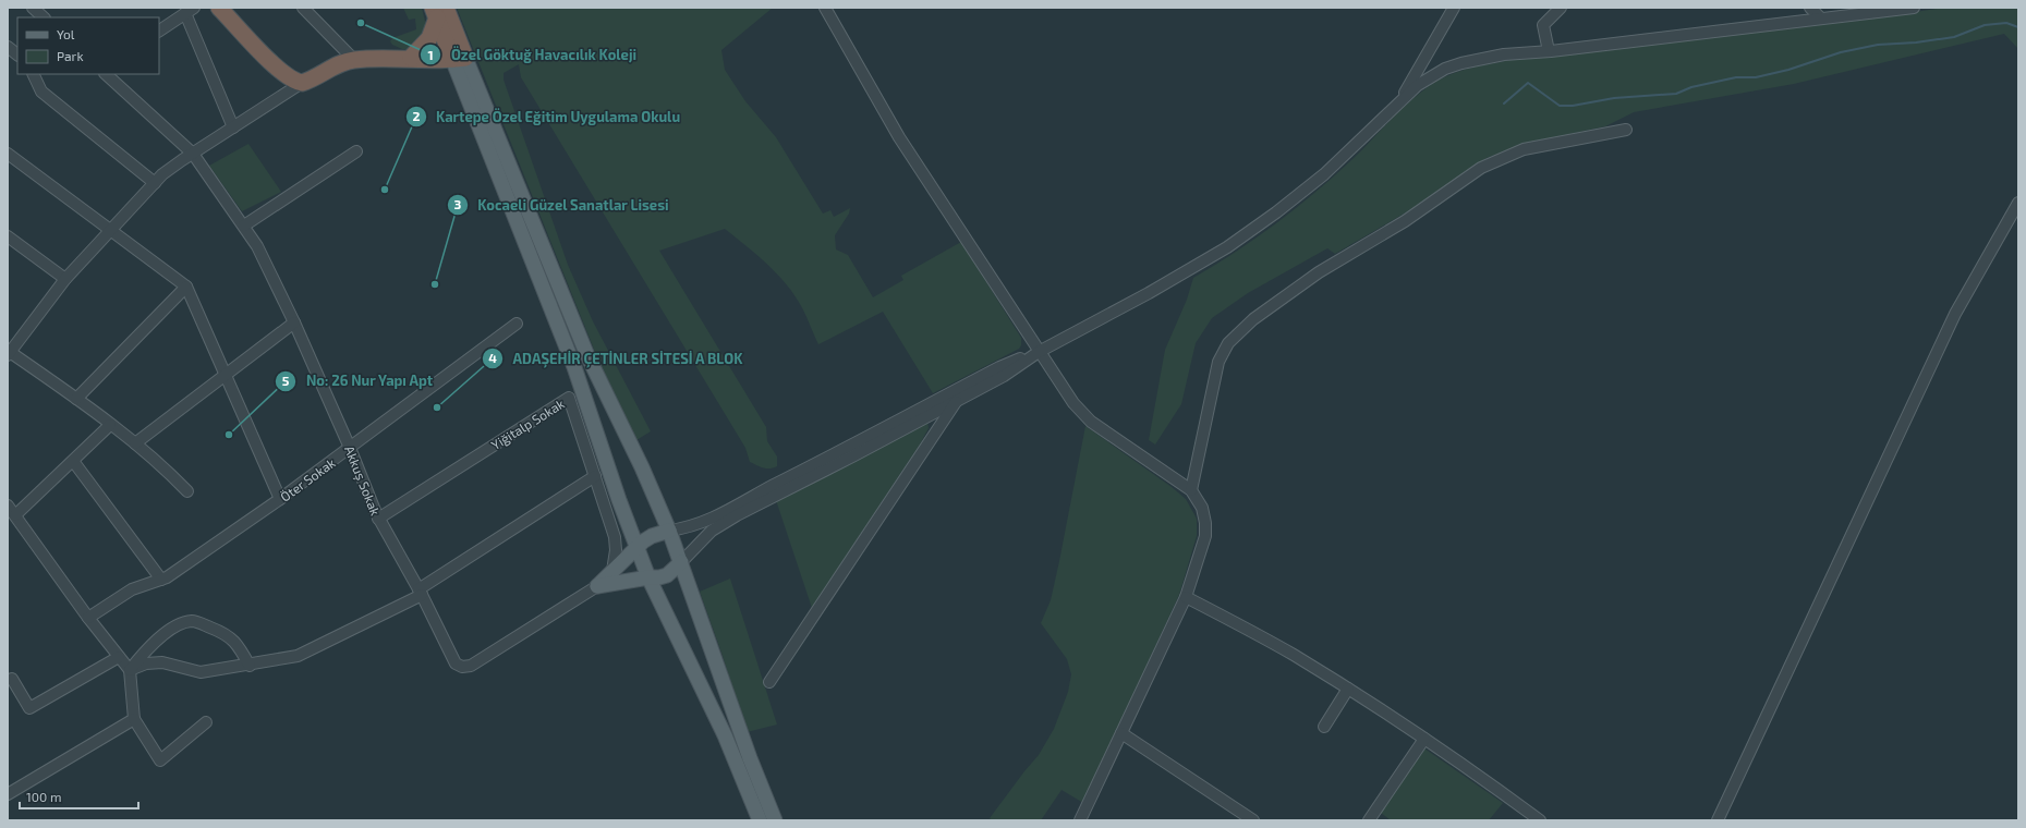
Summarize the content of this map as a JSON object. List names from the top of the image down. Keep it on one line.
{"streets":{"street":["Yiğitalp Sokak","Öter Sokak","Akkuş Sokak"]},"crossings":[["Yiğitalp Sokak","Akkuş Sokak"],["Öter Sokak","Akkuş Sokak"]],"places":["Özel Göktuğ Havacılık Koleji","Kartepe Özel Eğitim Uygulama Okulu","Kocaeli Güzel Sanatlar Lisesi","ADAŞEHİR ÇETİNLER SİTESİ A BLOK","No: 26 Nur Yapı Apt"],"legend":["Yol","Park"],"scale_bar":"100 m"}
